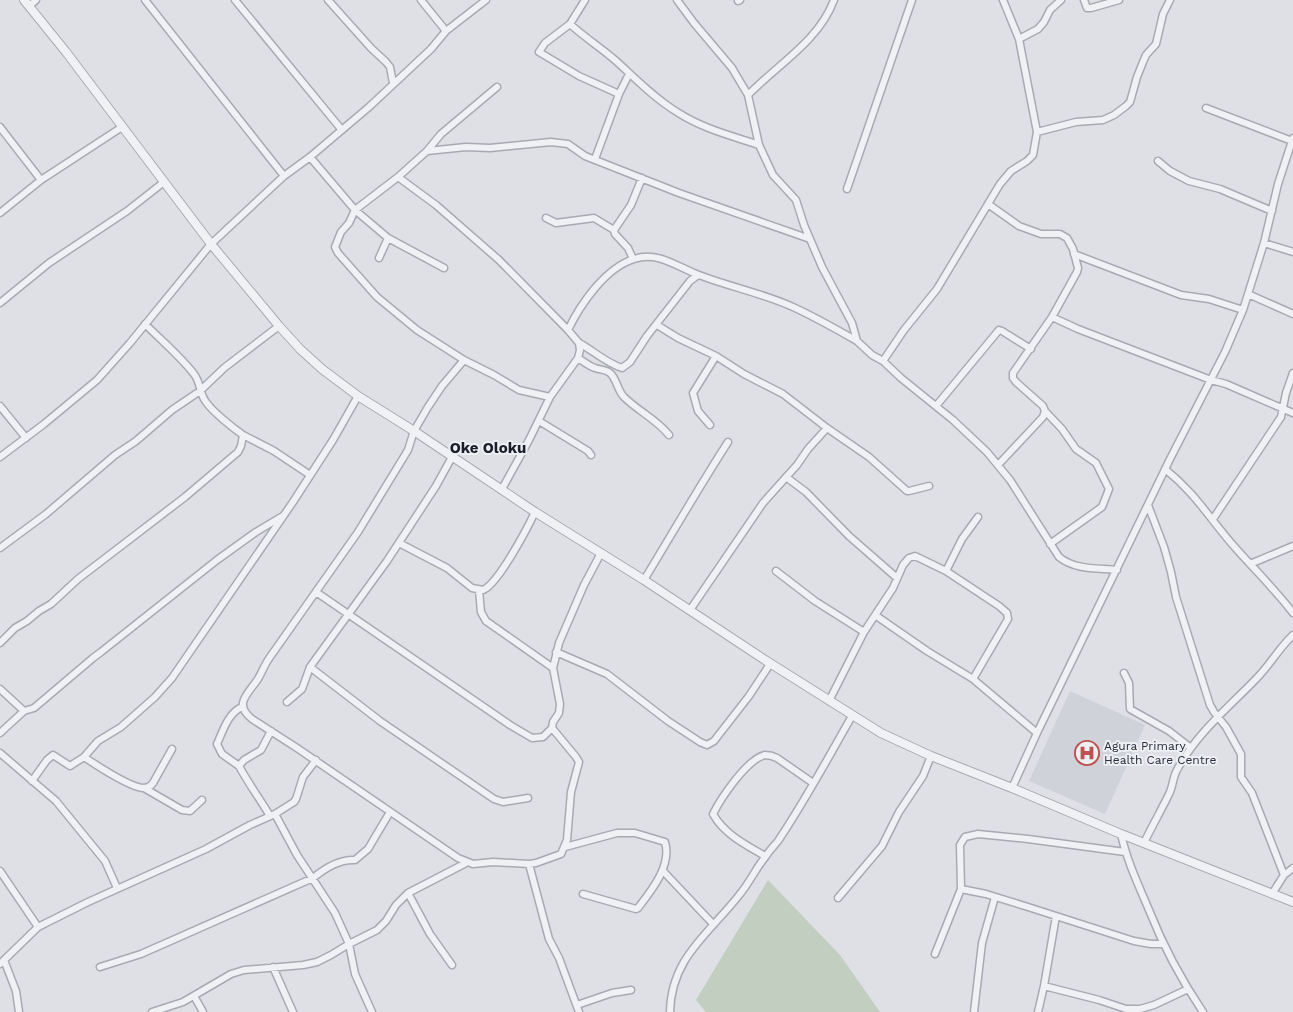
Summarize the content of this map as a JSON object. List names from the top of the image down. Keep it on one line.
{"districts":["Oke Oloku"],"places":{"hospital":["Agura Primary Health Care Centre"]}}
